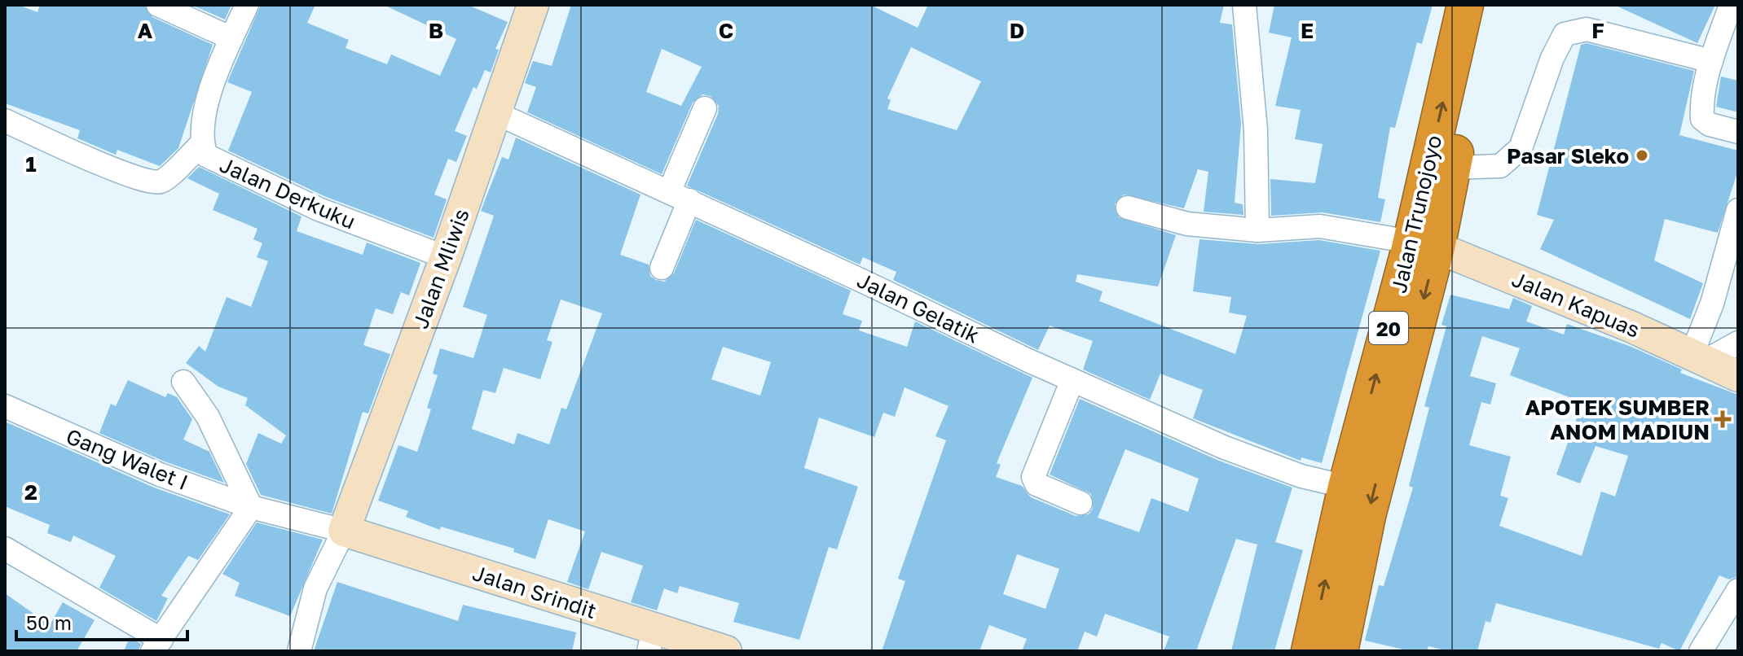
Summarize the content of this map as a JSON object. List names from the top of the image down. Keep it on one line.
{"streets":{"highway":["Jalan Trunojoyo","20"],"street":["Jalan Derkuku","Jalan Mliwis","Jalan Kapuas","Jalan Gelatik","Gang Walet I","Jalan Srindit"]},"crossings":[["Jalan Derkuku","Jalan Mliwis"],["Jalan Trunojoyo","Jalan Kapuas"],["Jalan Trunojoyo","Jalan Gelatik"],["Jalan Mliwis","Jalan Gelatik"],["Jalan Mliwis","Gang Walet I"],["Jalan Mliwis","Jalan Srindit"],["Gang Walet I","Jalan Srindit"]],"places":{"other":["Pasar Sleko"],"health":["APOTEK SUMBER ANOM MADIUN"]},"scale_bar":"50 m","grid":{"columns":["A","B","C","D","E","F"],"rows":["1","2"]}}
